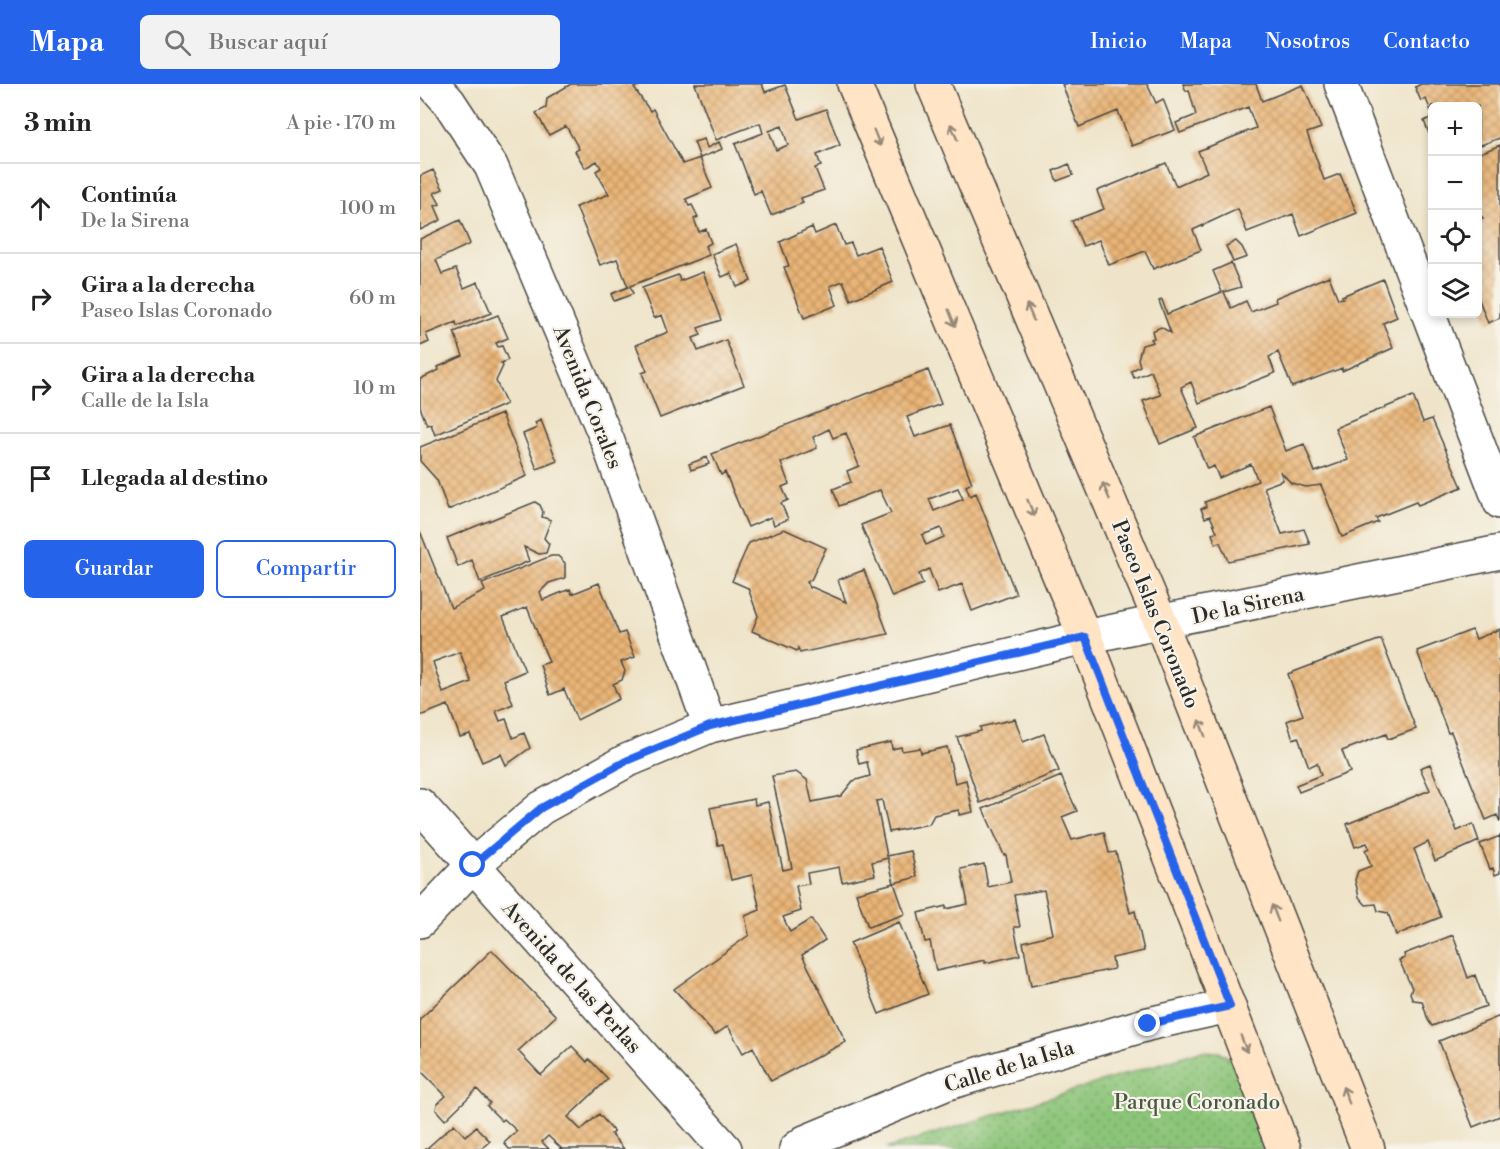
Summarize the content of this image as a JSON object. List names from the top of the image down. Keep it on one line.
{"streets":{"street":["Avenida Corales","De la Sirena","Paseo Islas Coronado","Avenida de las Perlas","Calle de la Isla"]},"crossings":[["Avenida Corales","De la Sirena"],["De la Sirena","Paseo Islas Coronado"],["De la Sirena","Avenida de las Perlas"]],"parks":["Parque Coronado"],"page":{"header":"Mapa","search":"Buscar aquí","nav":["Inicio","Mapa","Nosotros","Contacto"],"heading":["3 min","A pie · 170 m"],"map_buttons":["+","−"],"list":[["Continúa","De la Sirena","100 m"],["Gira a la derecha","Paseo Islas Coronado","60 m"],["Gira a la derecha","Calle de la Isla","10 m"],"Llegada al destino"],"buttons":["Guardar","Compartir"]}}
